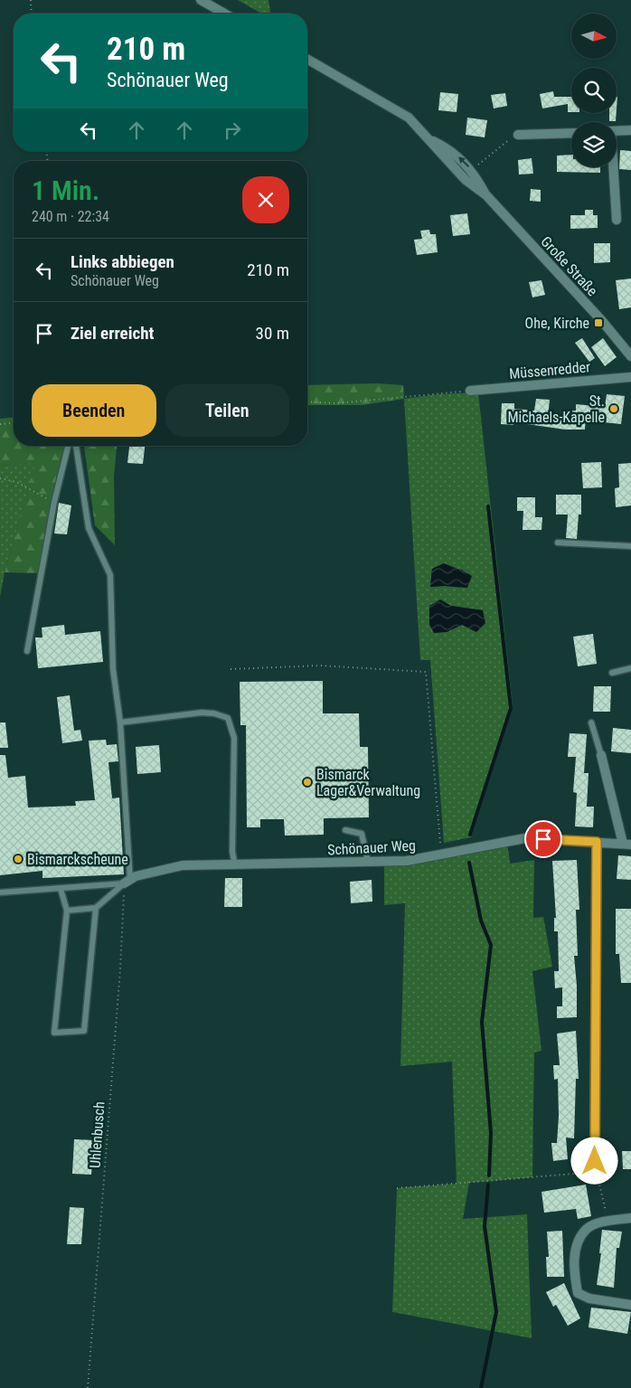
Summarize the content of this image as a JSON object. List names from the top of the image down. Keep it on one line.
{"streets":{"street":["Große Straße","Müssenredder","Schönauer Weg"],"path":["Uhlenbusch"]},"crossings":[["Schönauer Weg","Uhlenbusch"]],"places":{"transit":["Ohe, Kirche"],"other":["St. Michaels-Kapelle","Bismarck Lager&Verwaltung","Bismarckscheune"]},"north":"right","page":{"turn":["210 m","Schönauer Weg"],"heading":["1 Min.","240 m · 22:34"],"list":[{"name":"Links abbiegen","note":"Schönauer Weg","value":"210 m"},{"name":"Ziel erreicht","value":"30 m"}],"buttons":["Beenden","Teilen"]}}
